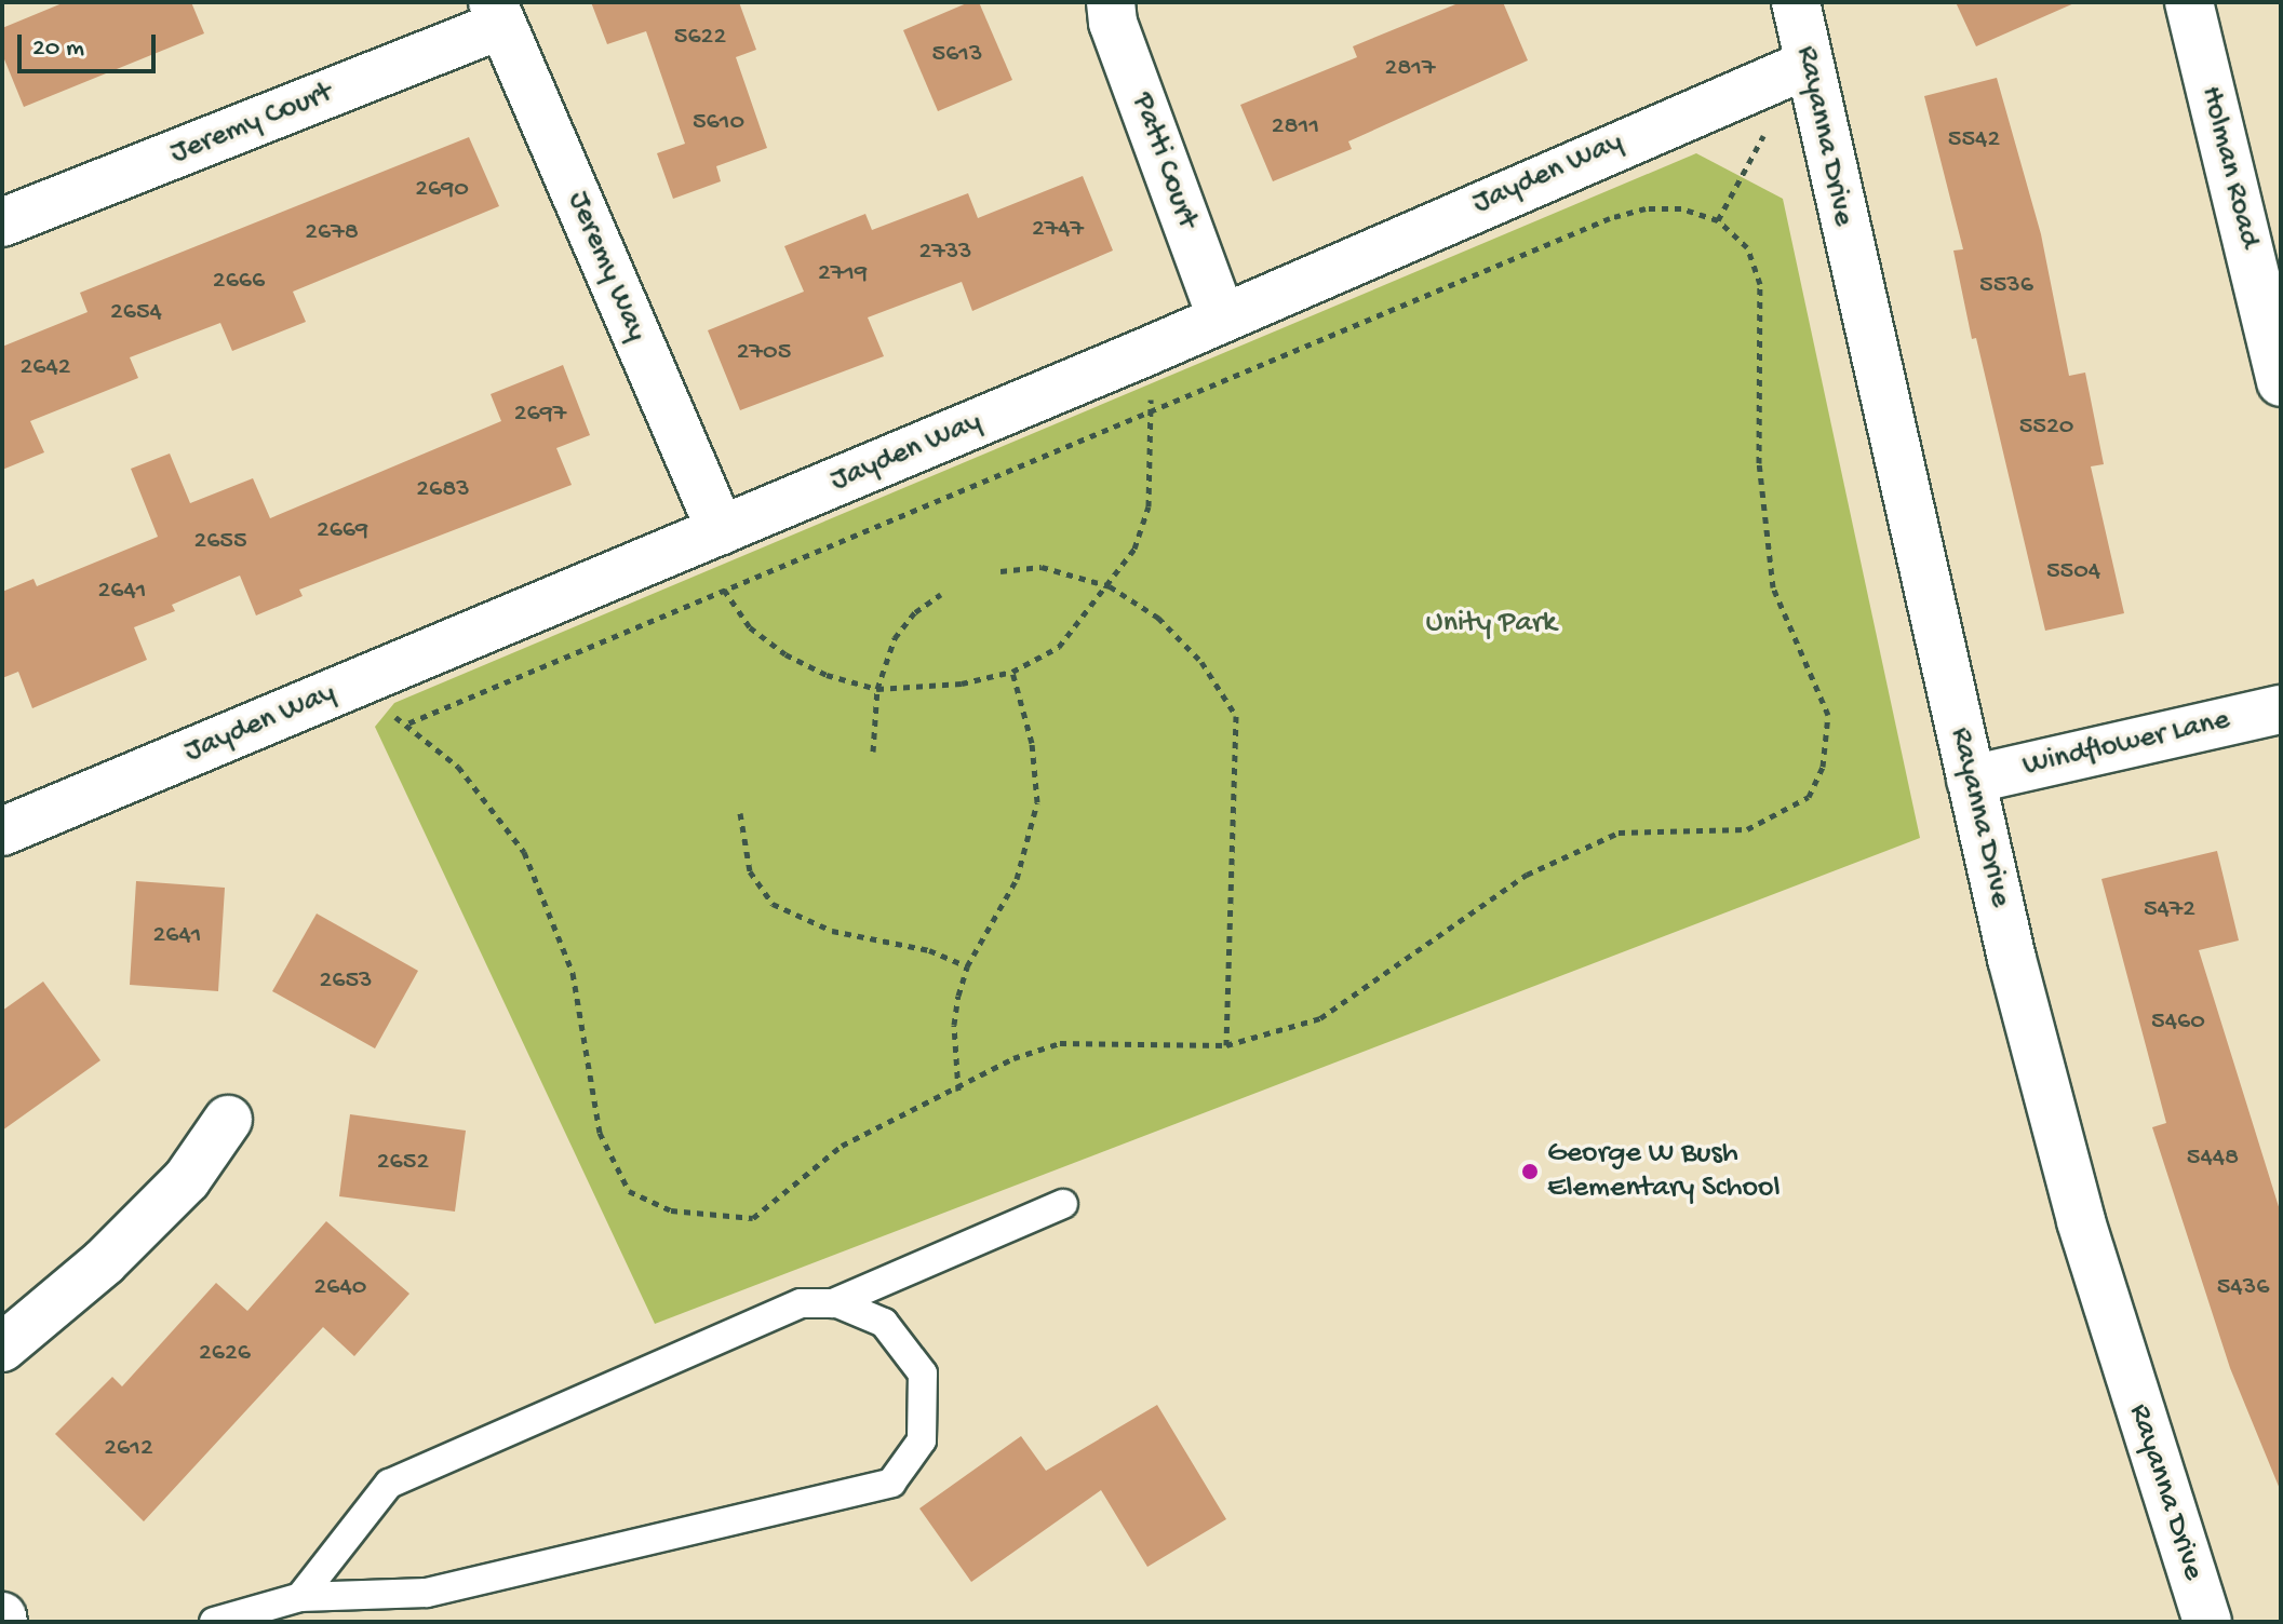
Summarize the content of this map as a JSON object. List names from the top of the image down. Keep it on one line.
{"streets":{"street":["Jeremy Court","Rayanna Drive","Patti Court","Holman Road","Jayden Way","Jeremy Way","Windflower Lane"]},"crossings":[["Jeremy Court","Jeremy Way"],["Rayanna Drive","Jayden Way"],["Rayanna Drive","Windflower Lane"],["Patti Court","Jayden Way"],["Jayden Way","Jeremy Way"]],"parks":["Unity Park"],"places":["George W Bush Elementary School"],"house_numbers":["5622","5613","2817","5610","2811","5542","2690","2747","2678","2733","2719","2666","5536","2654","2705","2642","2697","5520","2683","2669","2655","5504","2641","5472","2641","2653","5460","5448","2652","2640","5436","2626","2612"],"scale_bar":"20 m"}
